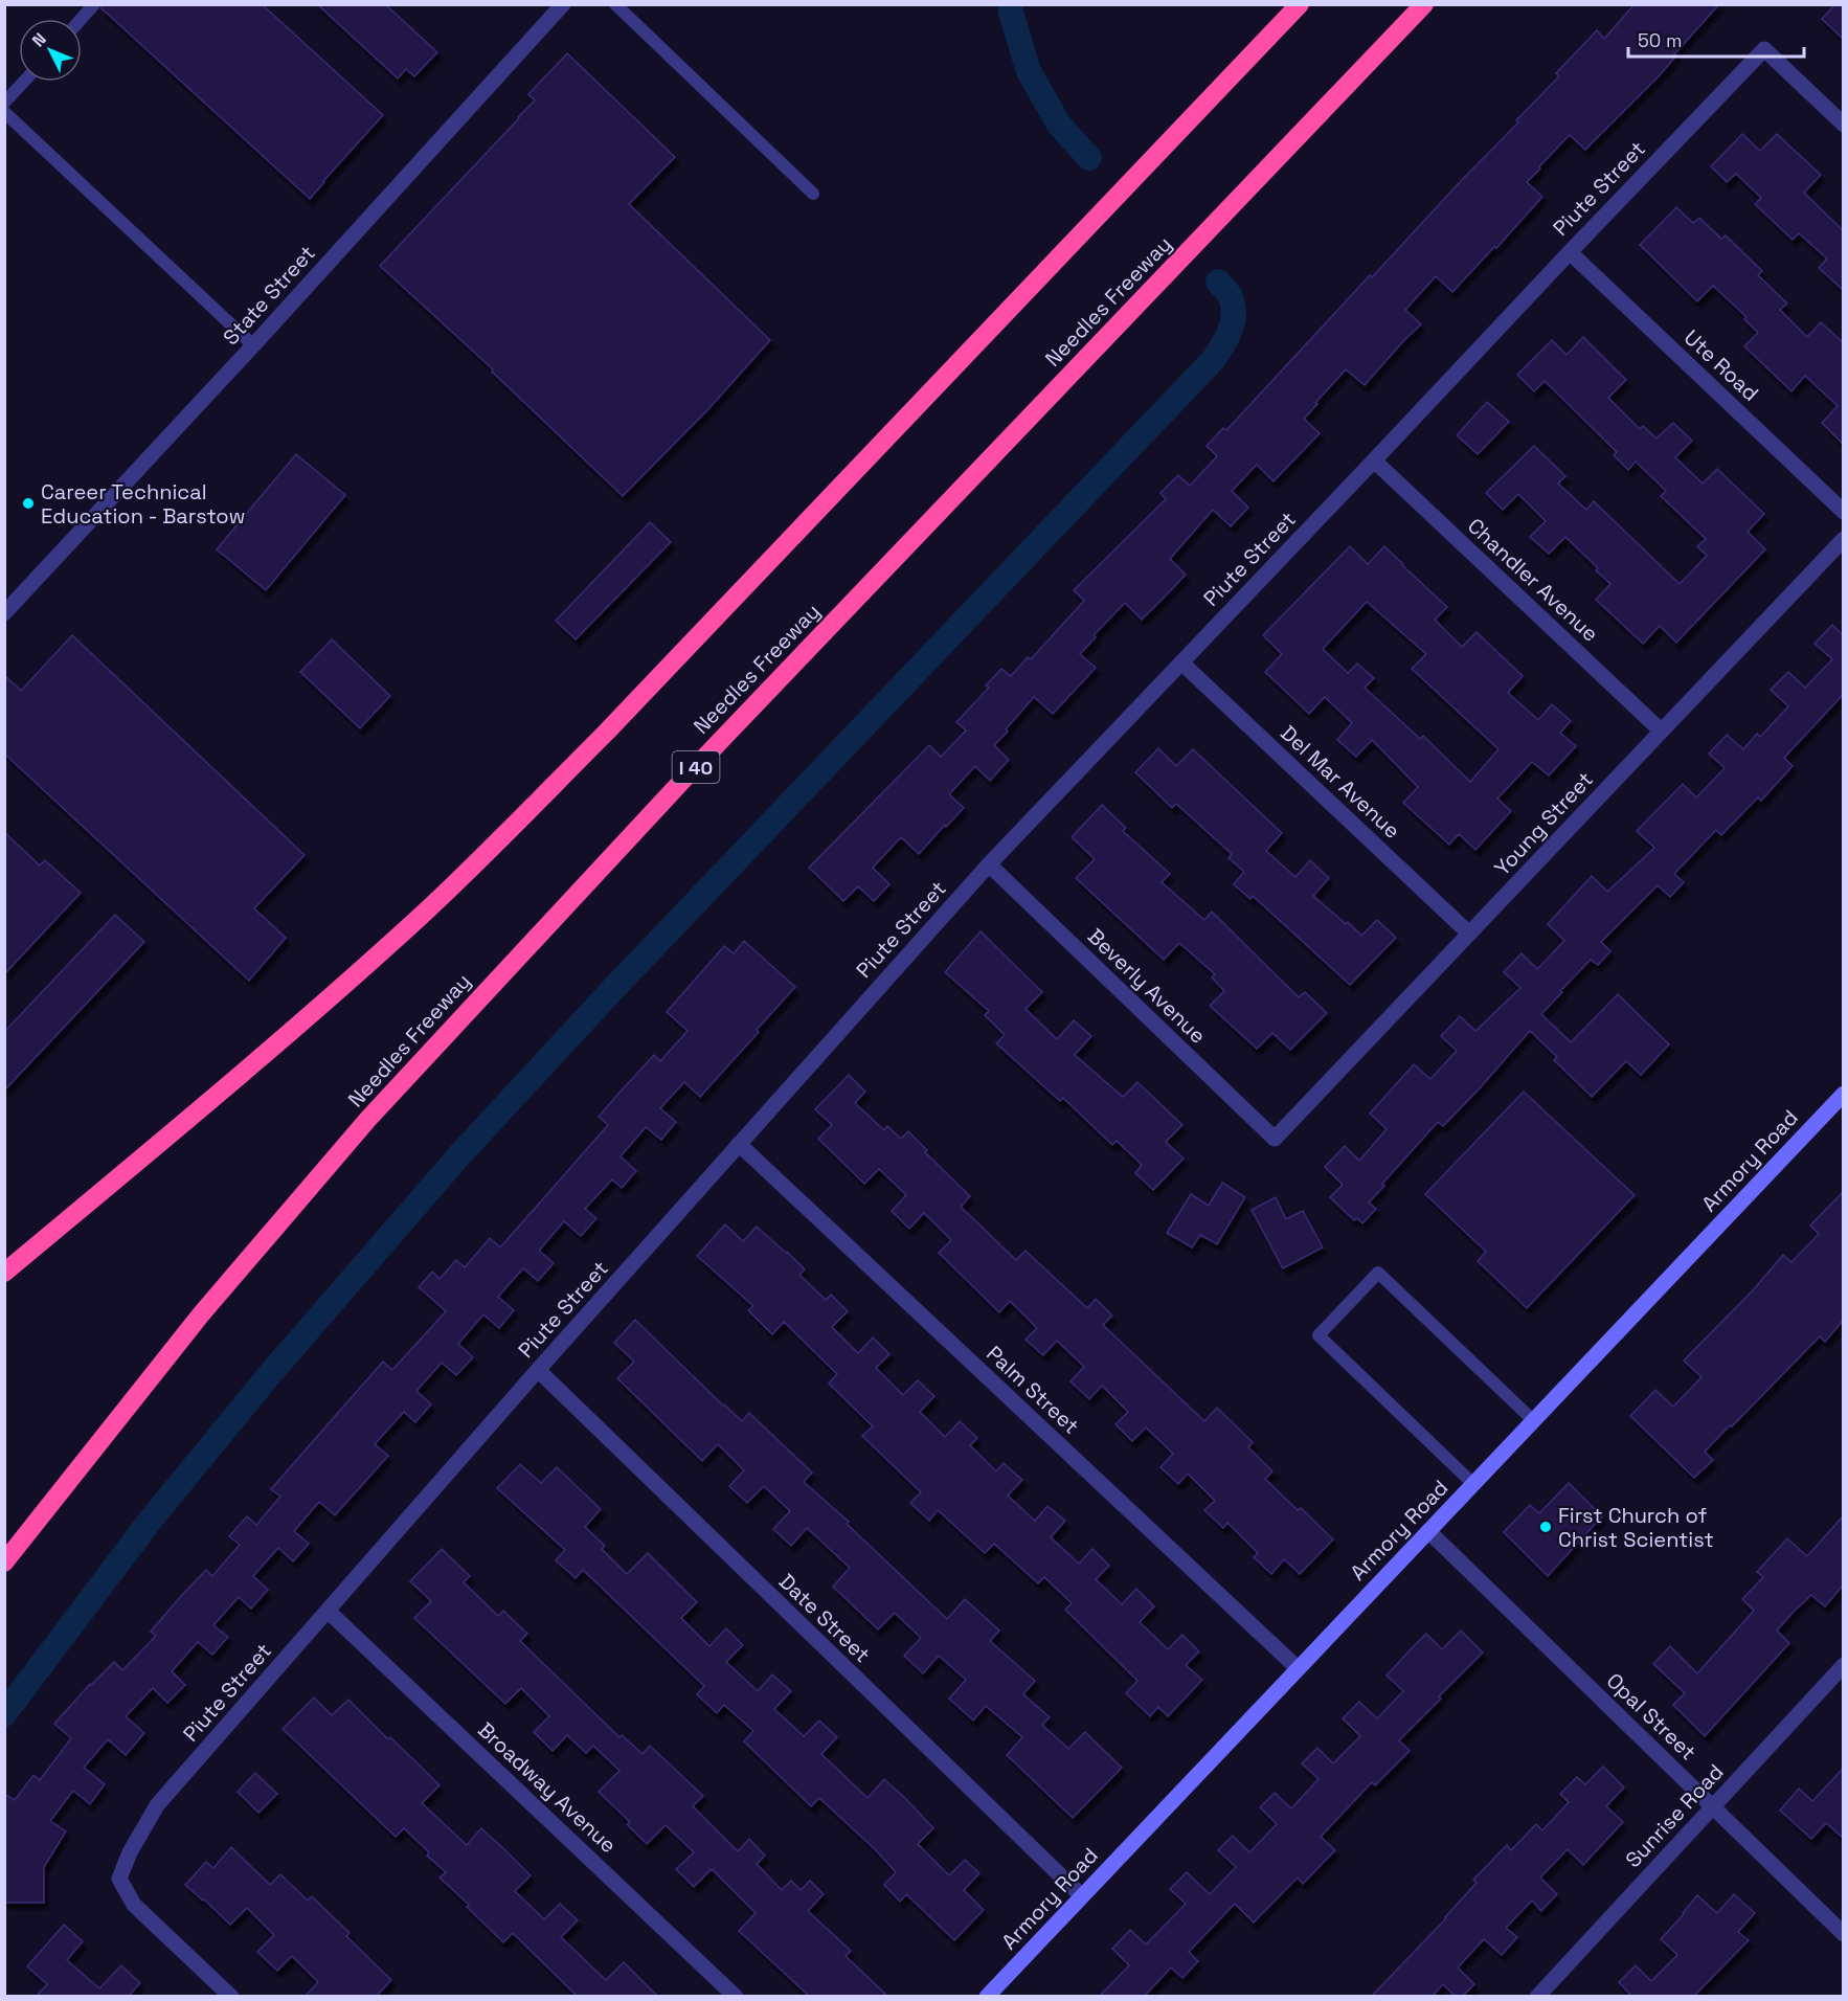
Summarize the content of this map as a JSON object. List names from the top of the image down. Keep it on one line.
{"streets":{"highway":["Needles Freeway","I 40"],"main road":["Armory Road"],"street":["Piute Street","State Street","Ute Road","Chandler Avenue","Del Mar Avenue","Young Street","Beverly Avenue","Palm Street","Date Street","Opal Street","Broadway Avenue","Sunrise Road"]},"crossings":[["Piute Street","Ute Road"],["Piute Street","Chandler Avenue"],["Piute Street","Del Mar Avenue"],["Piute Street","Beverly Avenue"],["Piute Street","Palm Street"],["Piute Street","Date Street"],["Piute Street","Broadway Avenue"],["Chandler Avenue","Young Street"],["Del Mar Avenue","Young Street"],["Young Street","Beverly Avenue"],["Armory Road","Palm Street"],["Armory Road","Date Street"],["Armory Road","Opal Street"],["Opal Street","Sunrise Road"]],"places":["Career Technical Education - Barstow","First Church of Christ Scientist"],"scale_bar":"50 m","north":"top left"}
